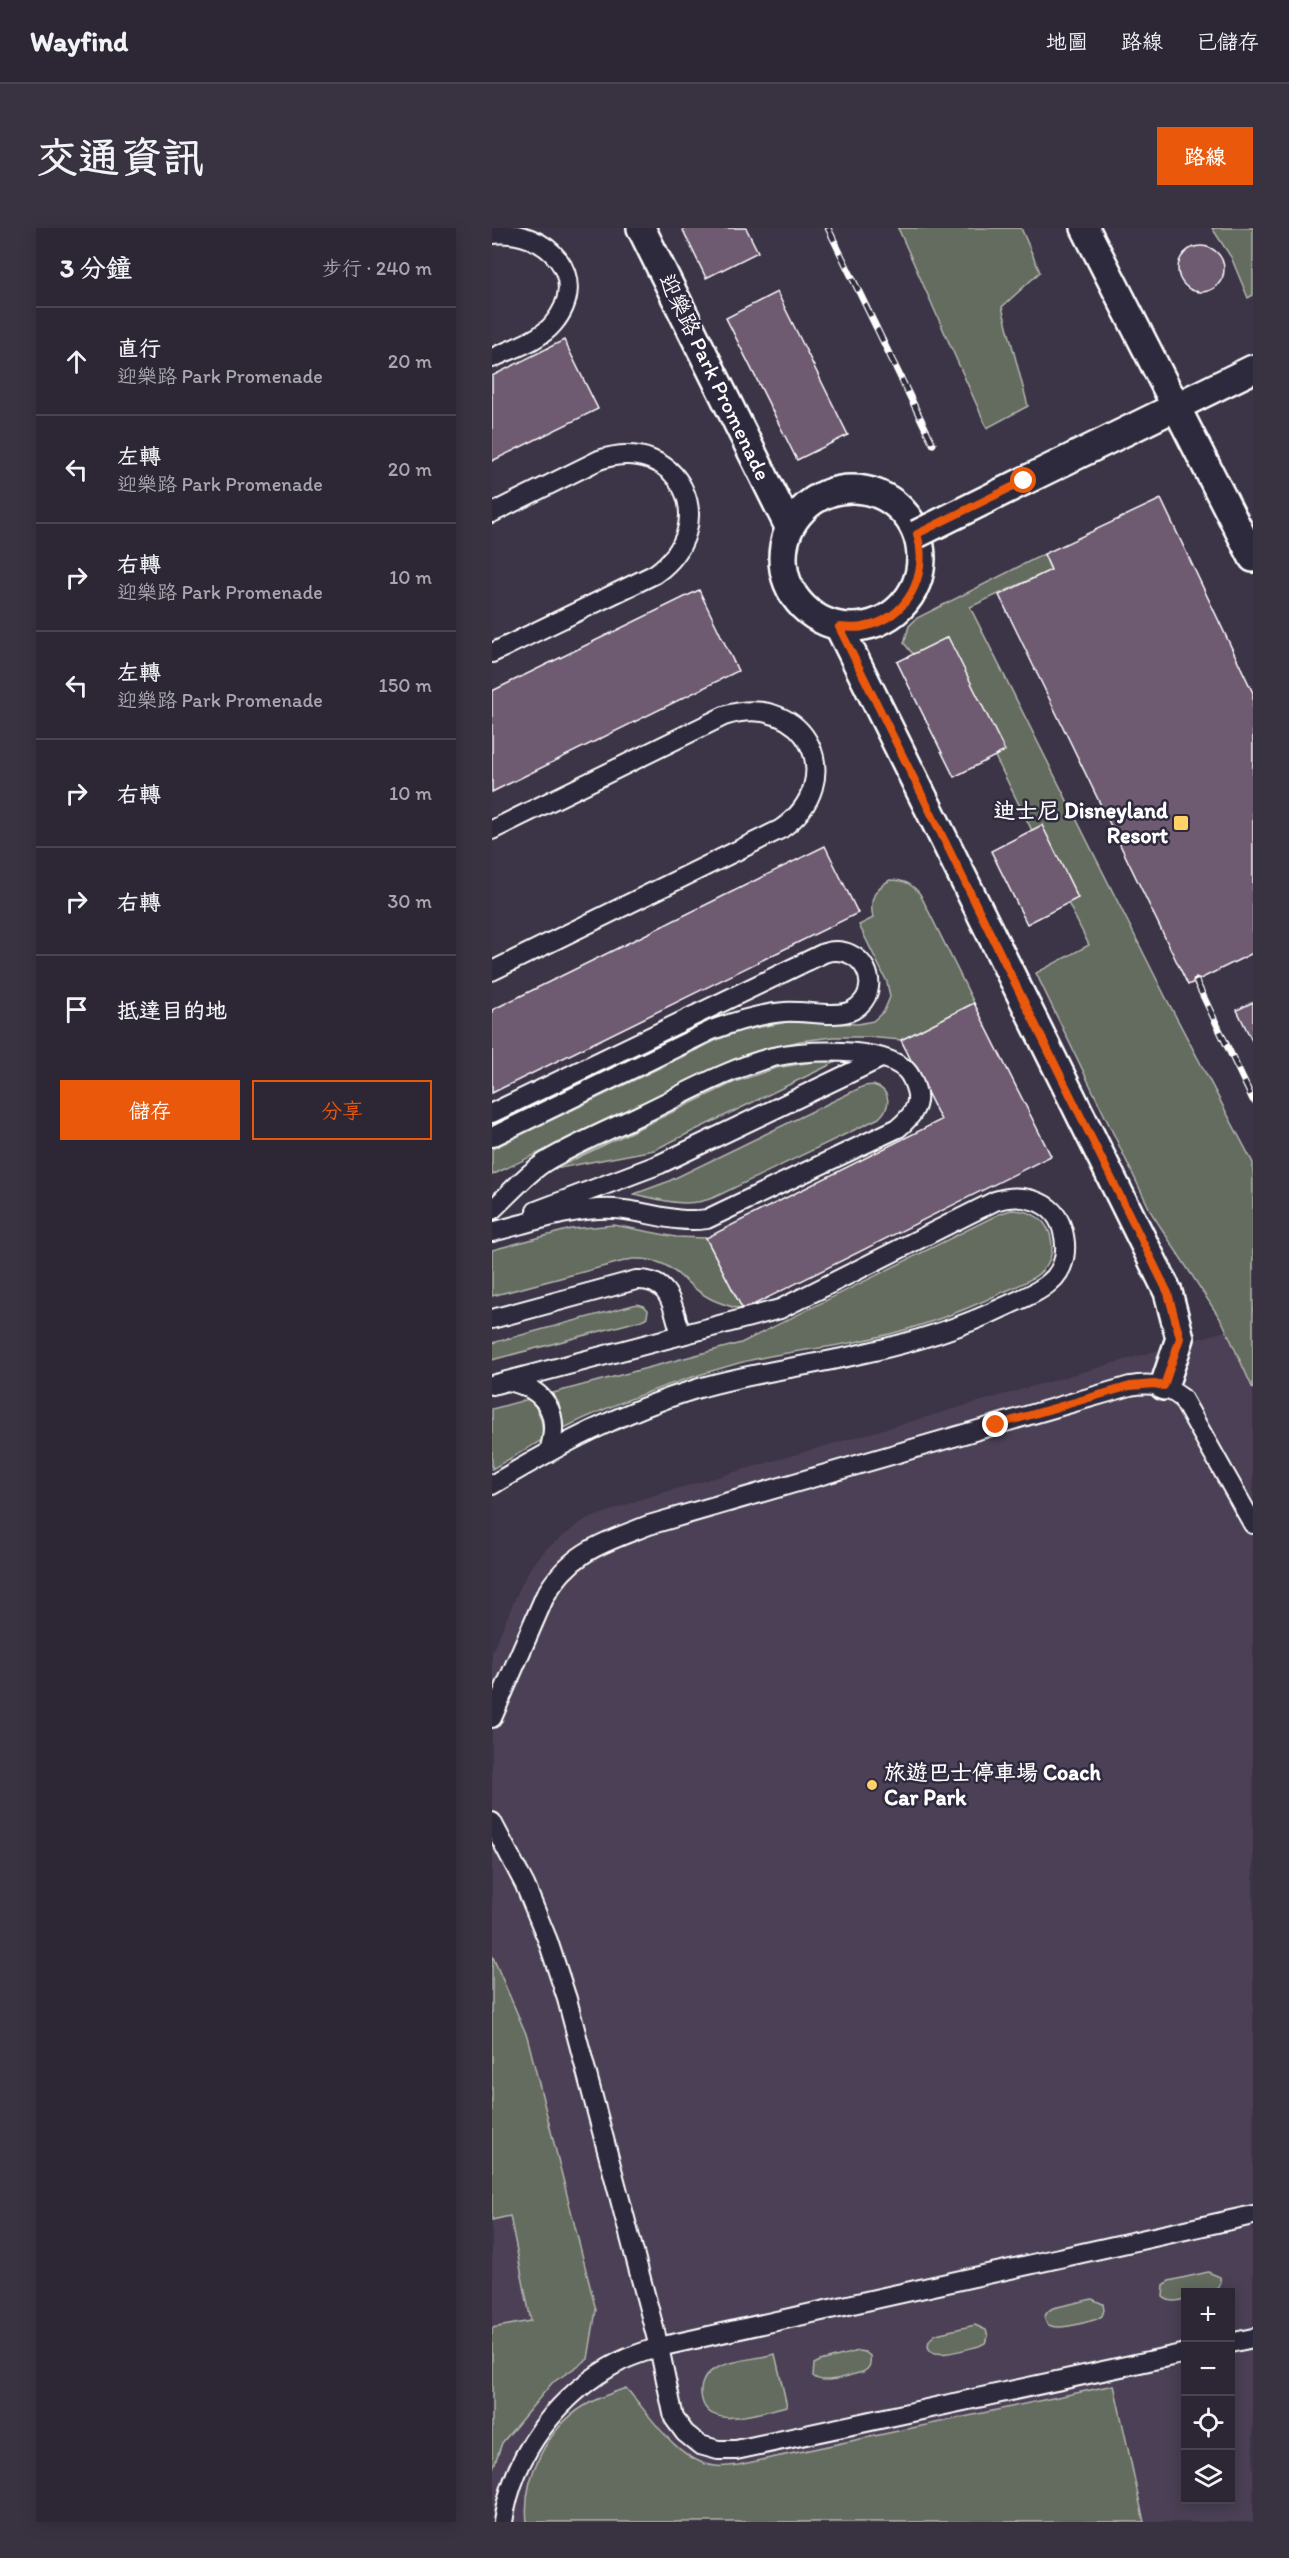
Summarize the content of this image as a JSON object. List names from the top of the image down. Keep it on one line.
{"streets":{"street":["迎樂路 Park Promenade"]},"places":{"transit":["迪士尼 Disneyland Resort"],"other":["旅遊巴士停車場 Coach Car Park"]},"page":{"header":"Wayfind","nav":["地圖","路線","已儲存"],"buttons":["路線",["儲存","分享"]],"title":"交通資訊","heading":["3 分鐘","步行 · 240 m"],"list":[["直行","迎樂路 Park Promenade","20 m"],["左轉","迎樂路 Park Promenade","20 m"],["右轉","迎樂路 Park Promenade","10 m"],["左轉","迎樂路 Park Promenade","150 m"],["右轉","10 m"],["右轉","30 m"],"抵達目的地"],"map_buttons":["+","−"]}}
